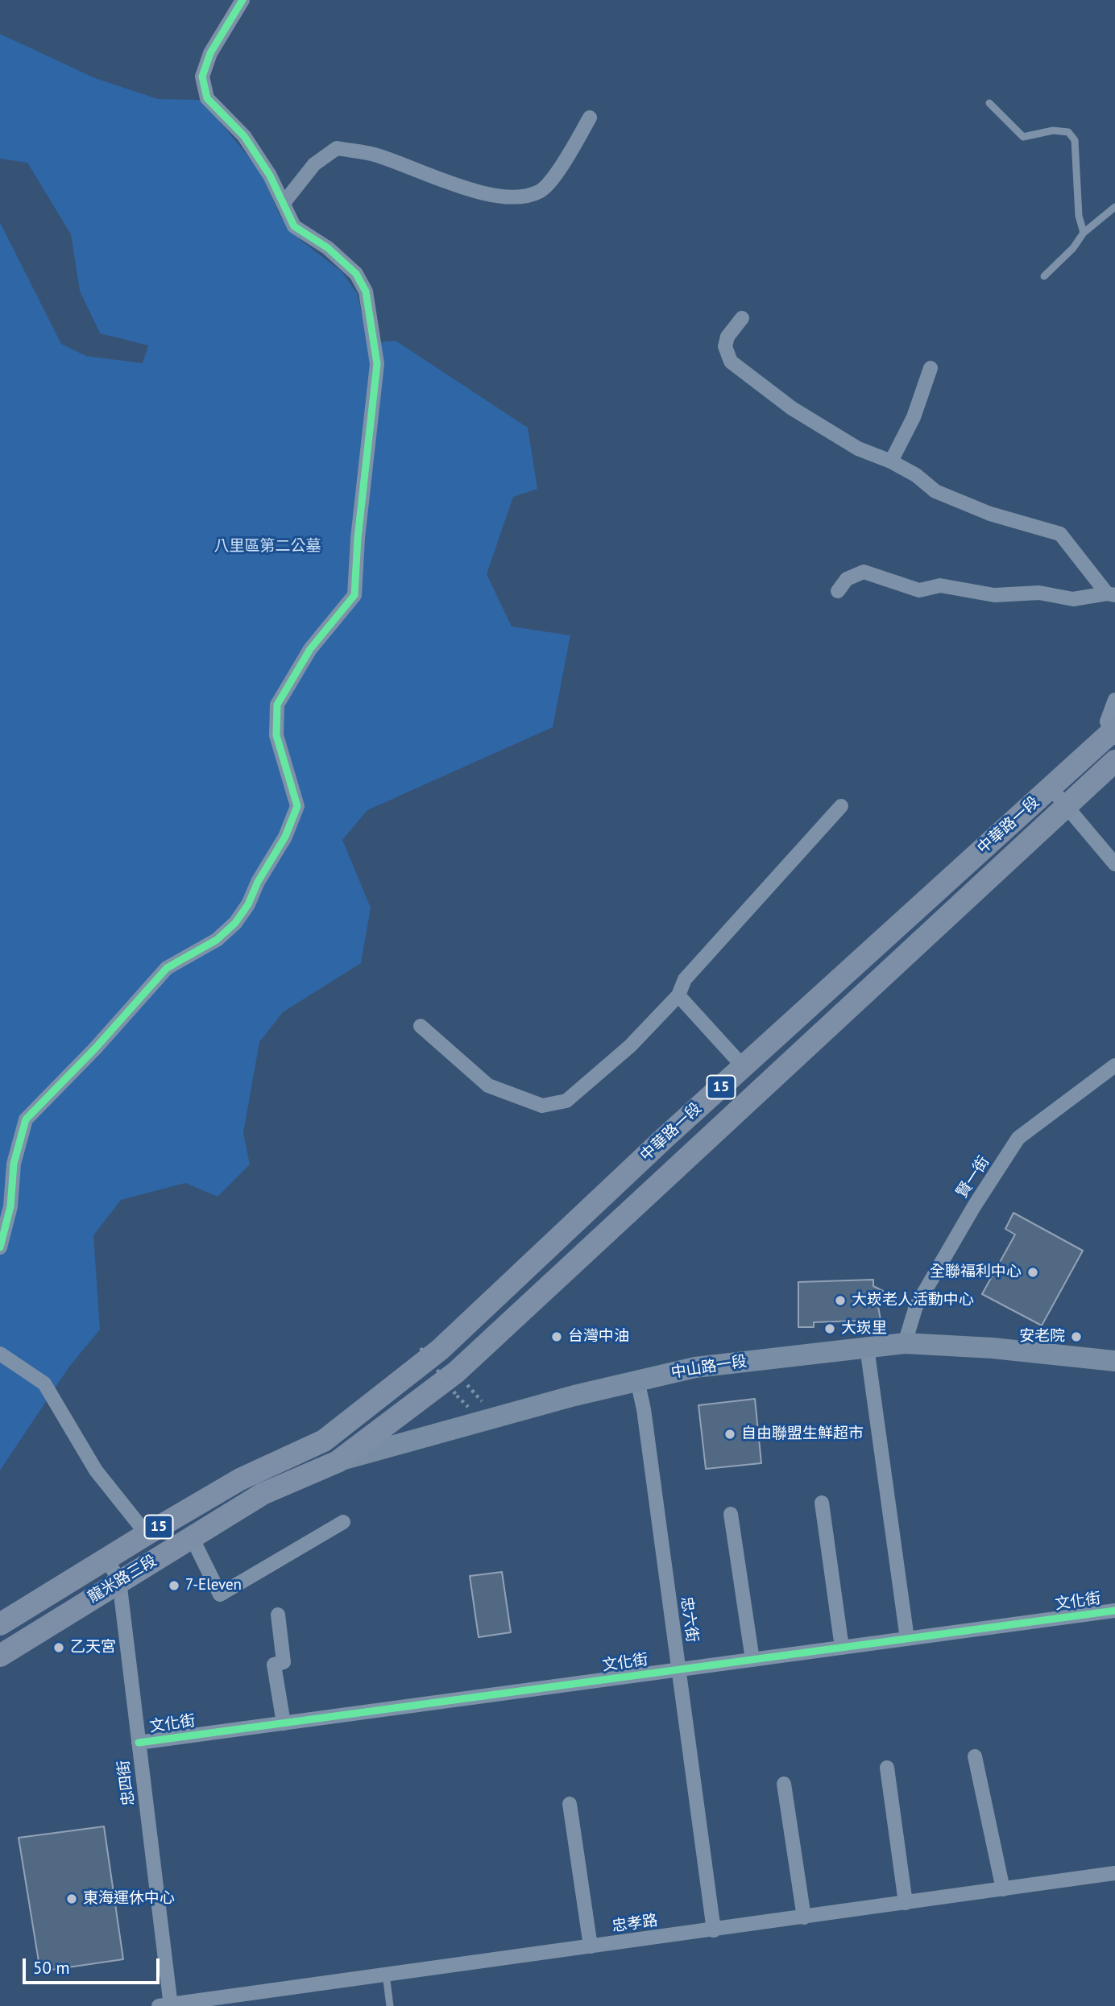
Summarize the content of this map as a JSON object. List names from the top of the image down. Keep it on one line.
{"streets":{"main road":["中華路一段","15","中山路一段","龍米路三段"],"street":["賢一街","文化街","忠六街","忠四街","忠孝路"]},"crossings":[["中華路一段","中山路一段"],["中華路一段","龍米路三段"],["賢一街","中山路一段"],["中山路一段","龍米路三段"],["中山路一段","忠六街"],["龍米路三段","忠四街"],["文化街","忠六街"],["文化街","忠四街"],["忠六街","忠孝路"],["忠四街","忠孝路"]],"parks":["八里區第二公墓"],"places":["全聯福利中心","大崁老人活動中心","大崁里","台灣中油","安老院","自由聯盟生鮮超市","7-Eleven","乙天宮","東海運休中心"],"scale_bar":"50 m"}
